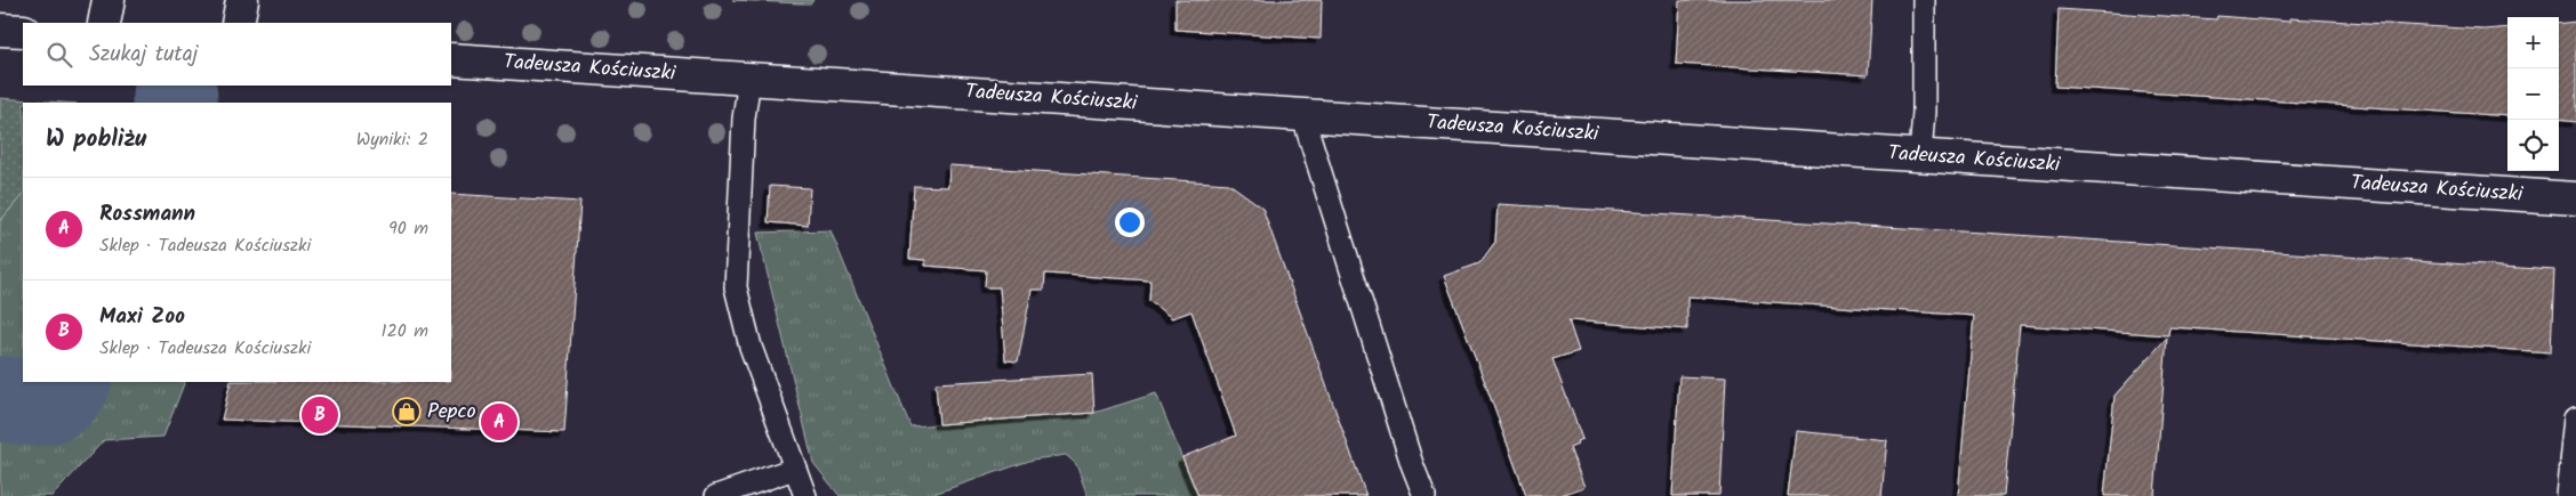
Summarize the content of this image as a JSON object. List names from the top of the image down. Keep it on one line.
{"streets":{"street":["Tadeusza Kościuszki"]},"places":{"shop":["Pepco"]},"page":{"map_buttons":["+","−"],"search":"Szukaj tutaj","heading":["W pobliżu","Wyniki: 2"],"list":[{"mark":"A","name":"Rossmann","note":"Sklep · Tadeusza Kościuszki","value":"90 m"},{"mark":"B","name":"Maxi Zoo","note":"Sklep · Tadeusza Kościuszki","value":"120 m"}],"pins":["B","A"]}}
